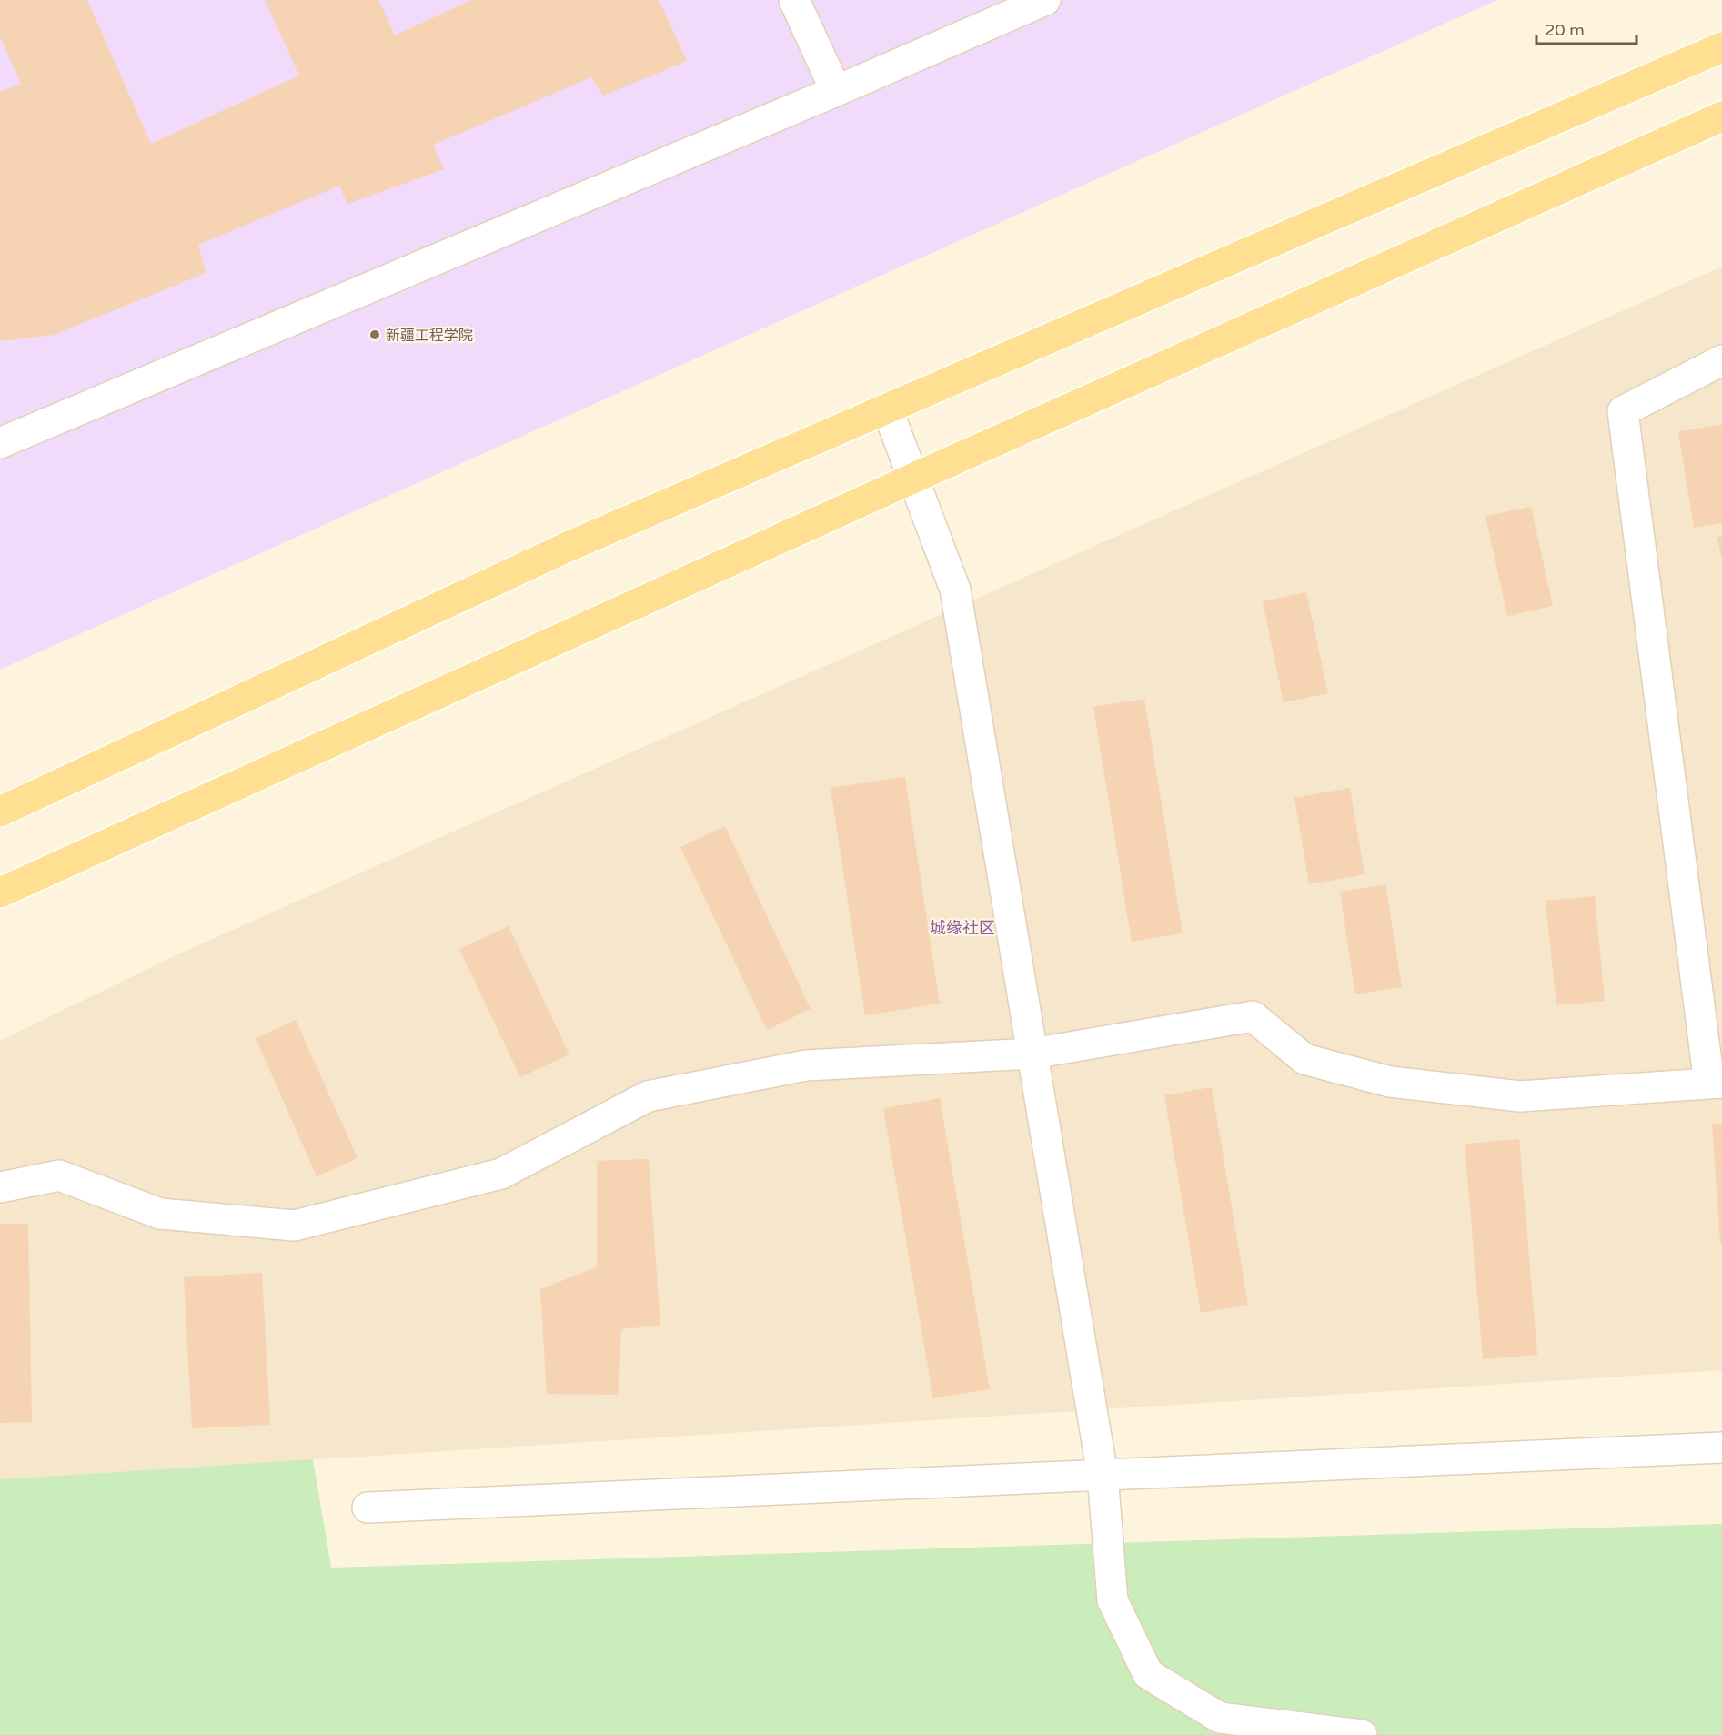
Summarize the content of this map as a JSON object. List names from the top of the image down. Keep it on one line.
{"districts":["城缘社区"],"places":["新疆工程学院"],"scale_bar":"20 m"}
